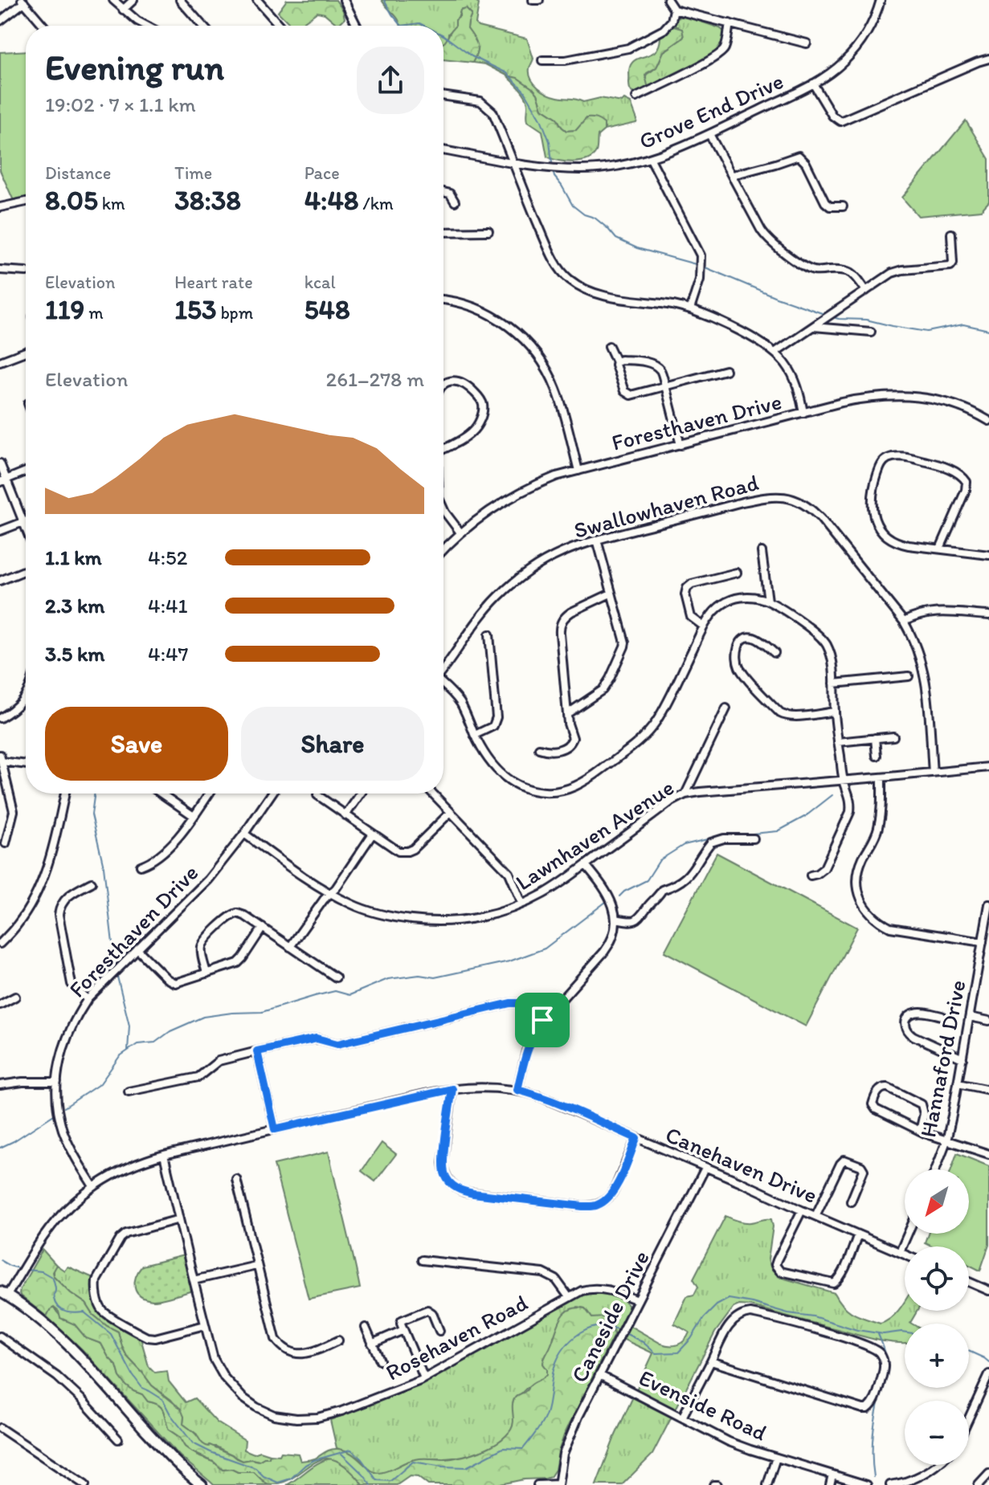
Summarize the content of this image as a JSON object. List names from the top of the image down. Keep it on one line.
{"streets":{"street":["Grove End Drive","Foresthaven Drive","Swallowhaven Road","Lawnhaven Avenue","Hannaford Drive","Canehaven Drive","Caneside Drive","Rosehaven Road","Evenside Road"]},"crossings":[["Foresthaven Drive","Lawnhaven Avenue"],["Foresthaven Drive","Canehaven Drive"],["Swallowhaven Road","Lawnhaven Avenue"],["Canehaven Drive","Caneside Drive"],["Canehaven Drive","Rosehaven Road"],["Caneside Drive","Rosehaven Road"],["Caneside Drive","Evenside Road"]],"north":"bottom left","page":{"heading":["Evening run","19:02 · 7 × 1.1 km"],"stats":[["Distance","8.05 km"],["Time","38:38"],["Pace","4:48 /km"],["Elevation","119 m"],["Heart rate","153 bpm"],["kcal","548"]],"chart":["Elevation","261–278 m"],"list":[{"name":"1.1 km","note":"4:52"},{"name":"2.3 km","note":"4:41"},{"name":"3.5 km","note":"4:47"}],"buttons":["Save","Share"],"map_buttons":["+","−"]}}
